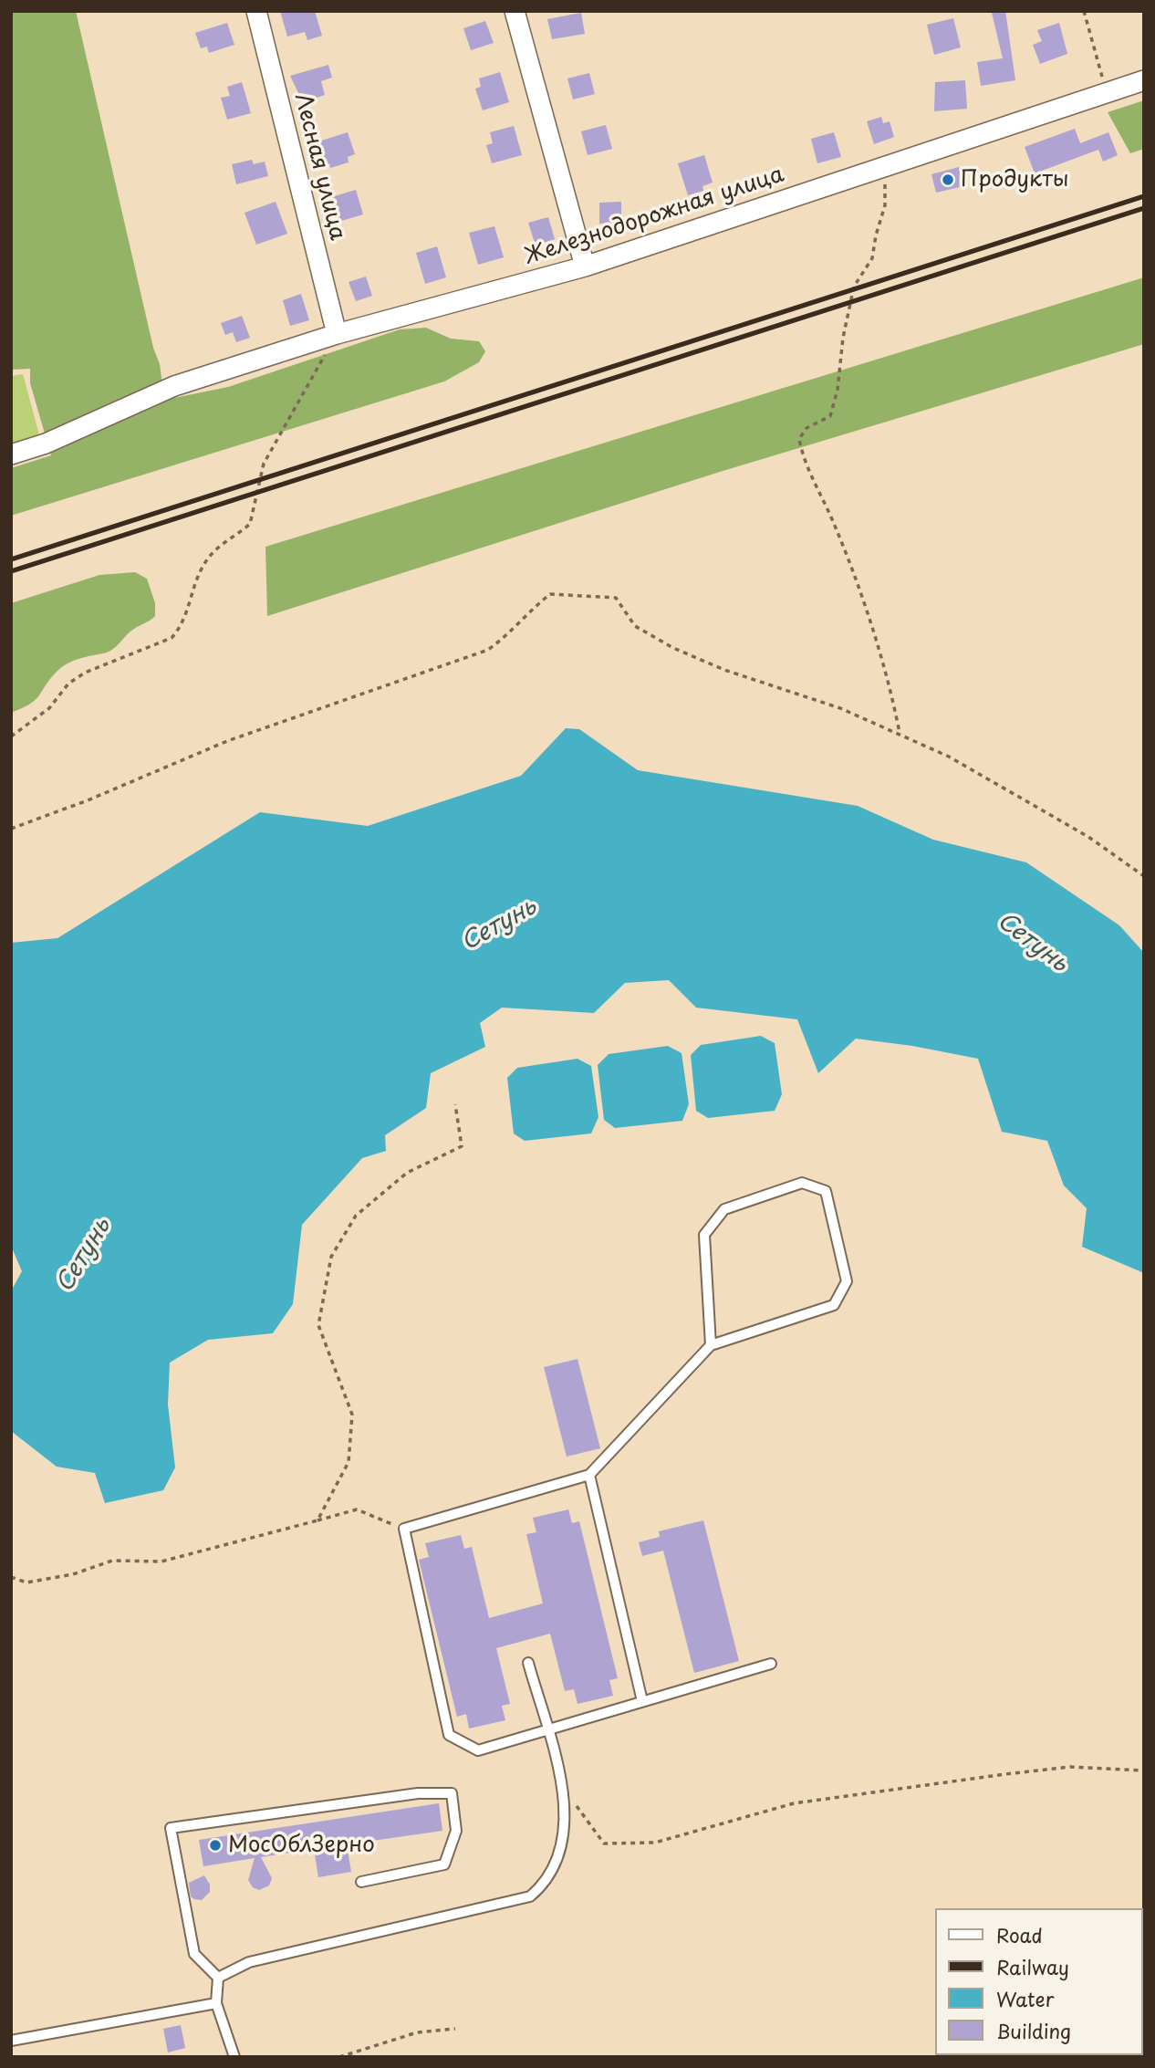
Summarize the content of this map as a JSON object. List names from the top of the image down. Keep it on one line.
{"streets":{"street":["Лесная улица","Железнодорожная улица"]},"crossings":[["Лесная улица","Железнодорожная улица"]],"water":["Сетунь"],"places":["Продукты","МосОблЗерно"],"legend":["Road","Railway","Water","Building"]}
